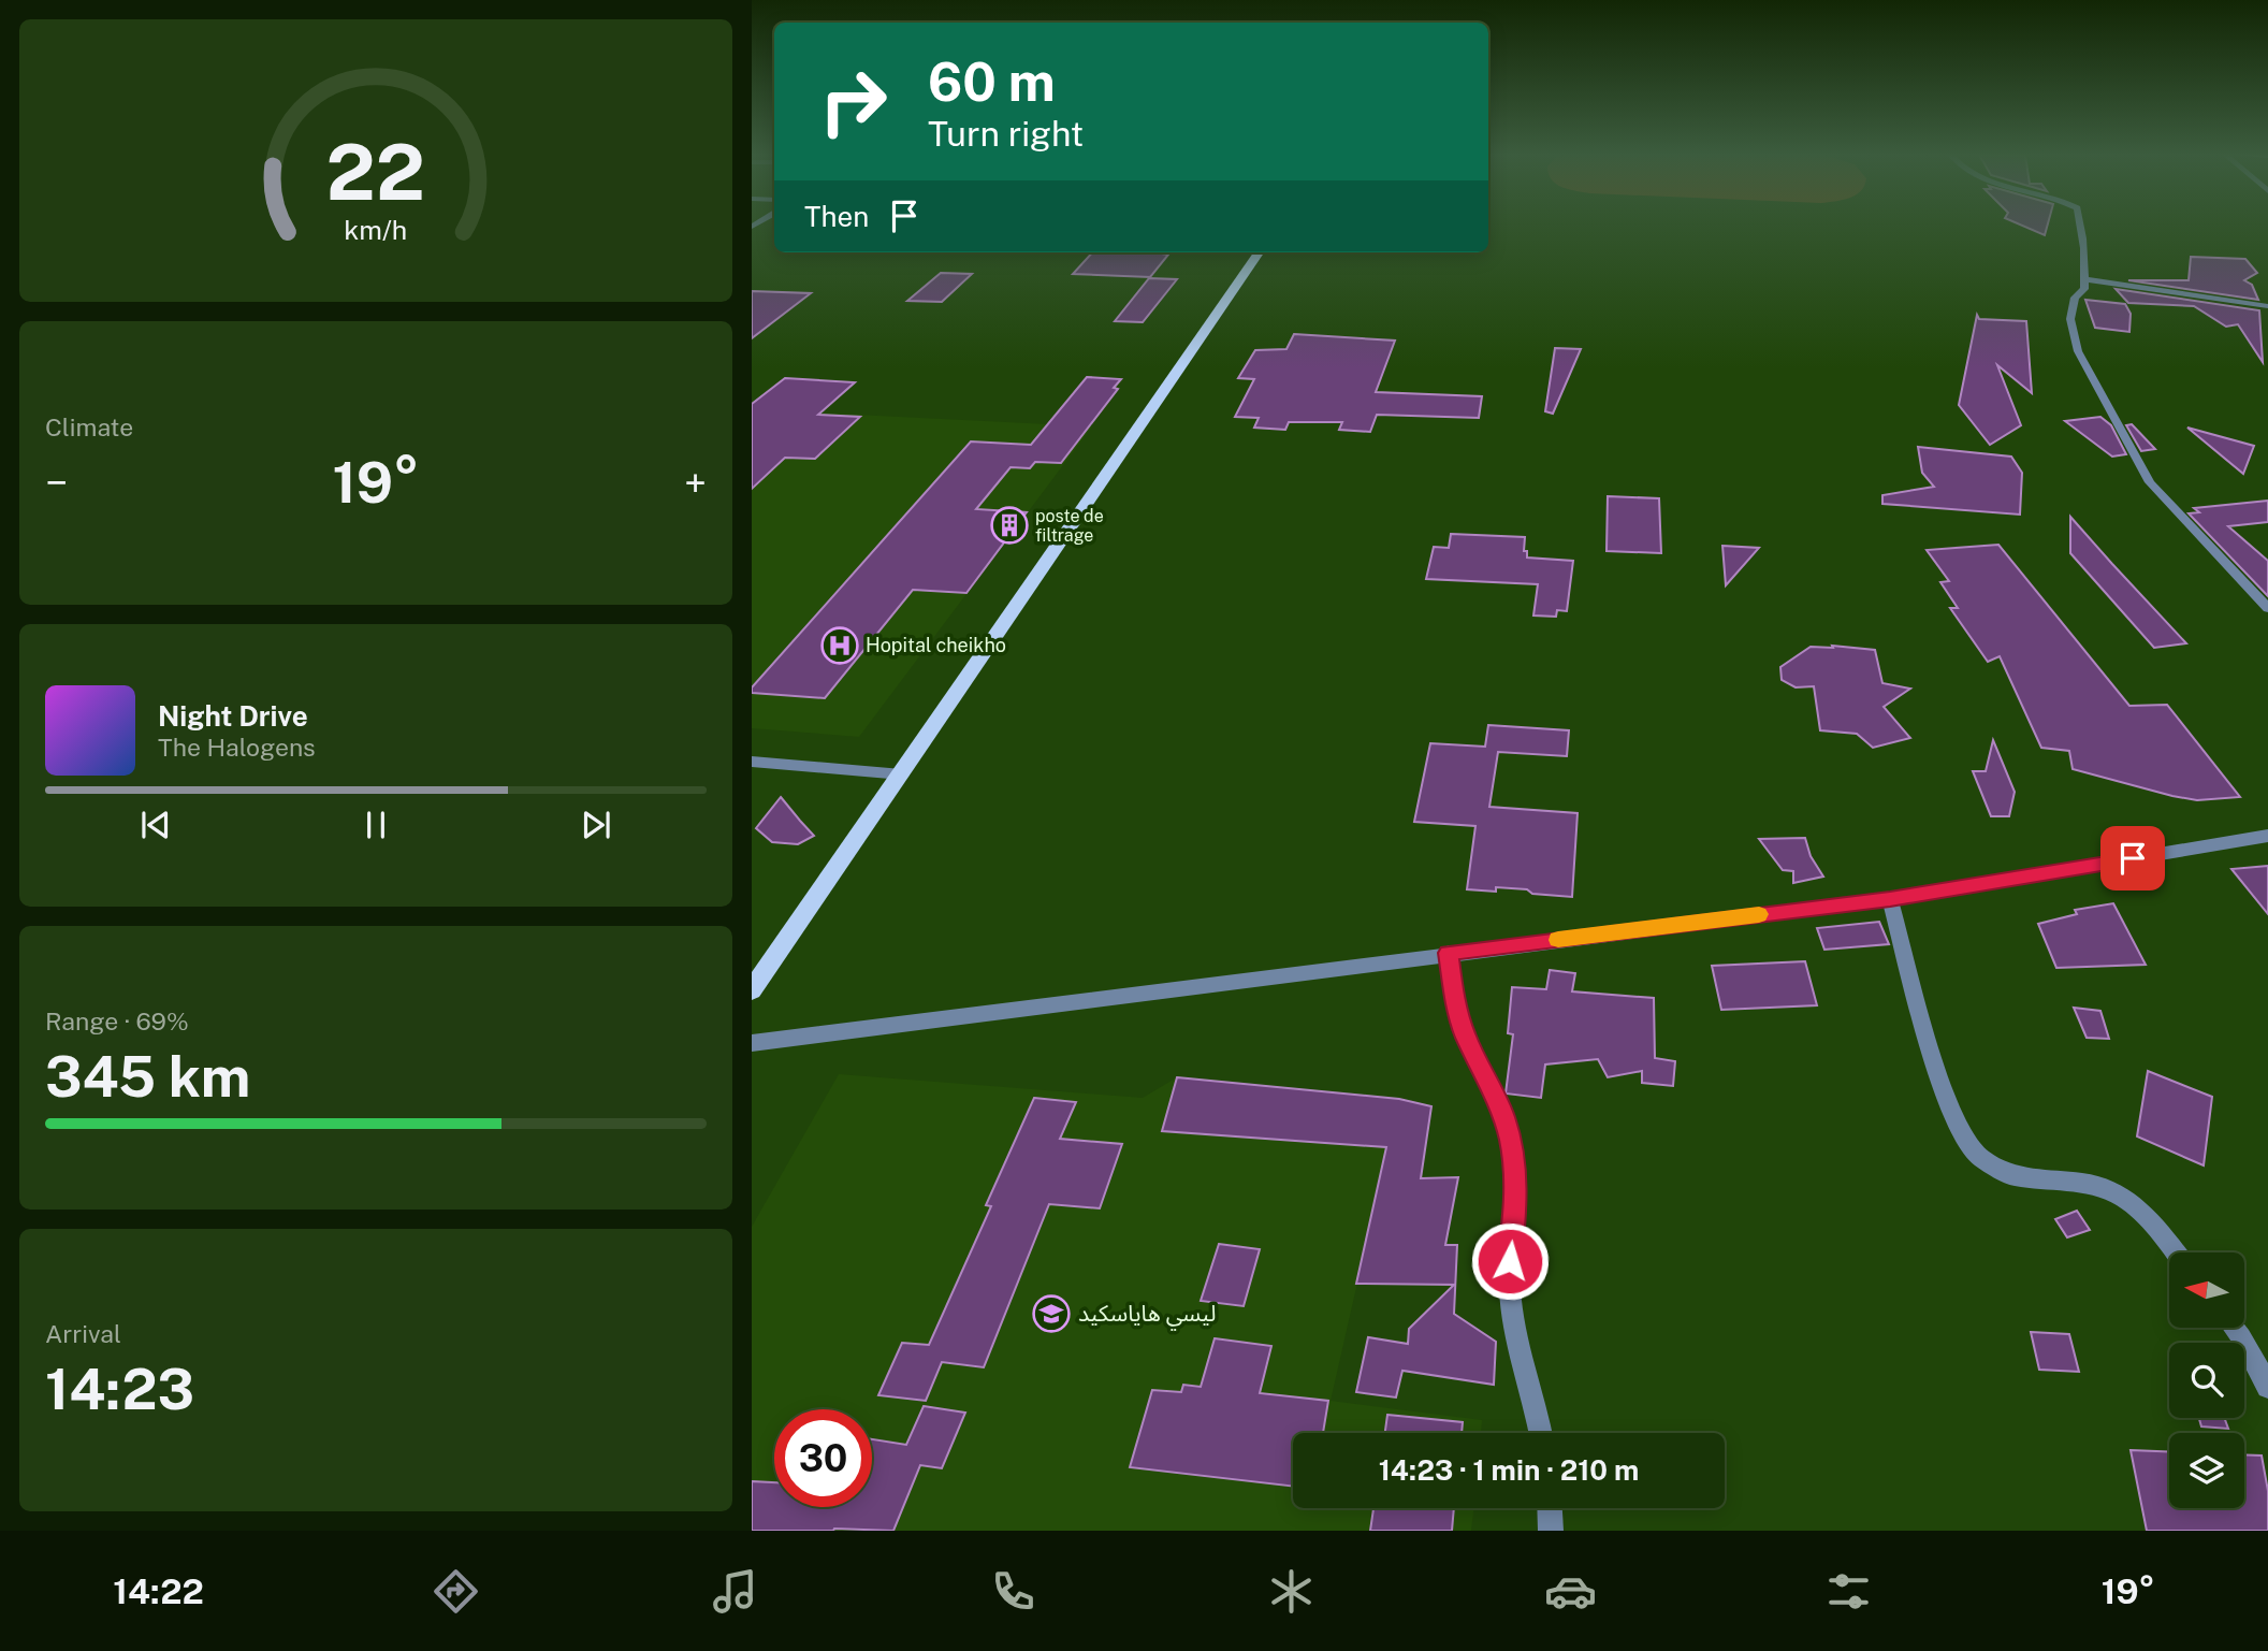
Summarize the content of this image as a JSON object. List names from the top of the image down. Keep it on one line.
{"places":{"building":["poste de filtrage"],"hospital":["Hopital cheikho"],"school or university":["ليسي هاياسكيد"]},"north":"left","page":{"turn":["60 m","Turn right"],"then":"Then","tile":["Climate",["Range · 69%","345 km"],["Arrival","14:23"]],"heat":["−","19°","+"],"song":["Night Drive","The Halogens"],"limit":"30","trip":"14:23 · 1 min · 210 m","tabs":["14:22","19°"],"gauge":["22","km/h"]}}
